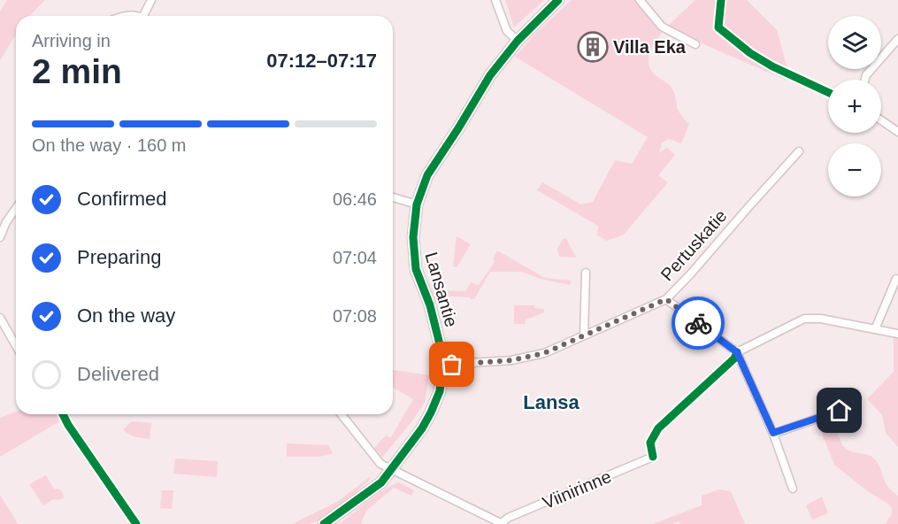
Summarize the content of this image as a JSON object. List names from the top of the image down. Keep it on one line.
{"streets":{"street":["Pertuskatie","Lansantie","Viinirinne"]},"crossings":[["Pertuskatie","Lansantie"]],"districts":["Lansa"],"places":{"building":["Villa Eka"]},"page":{"map_buttons":["+","−"],"heading":["2 min","Arriving in","07:12–07:17"],"bar":"On the way · 160 m","list":[["Confirmed","06:46"],["Preparing","07:04"],["On the way","07:08"],"Delivered"]}}
